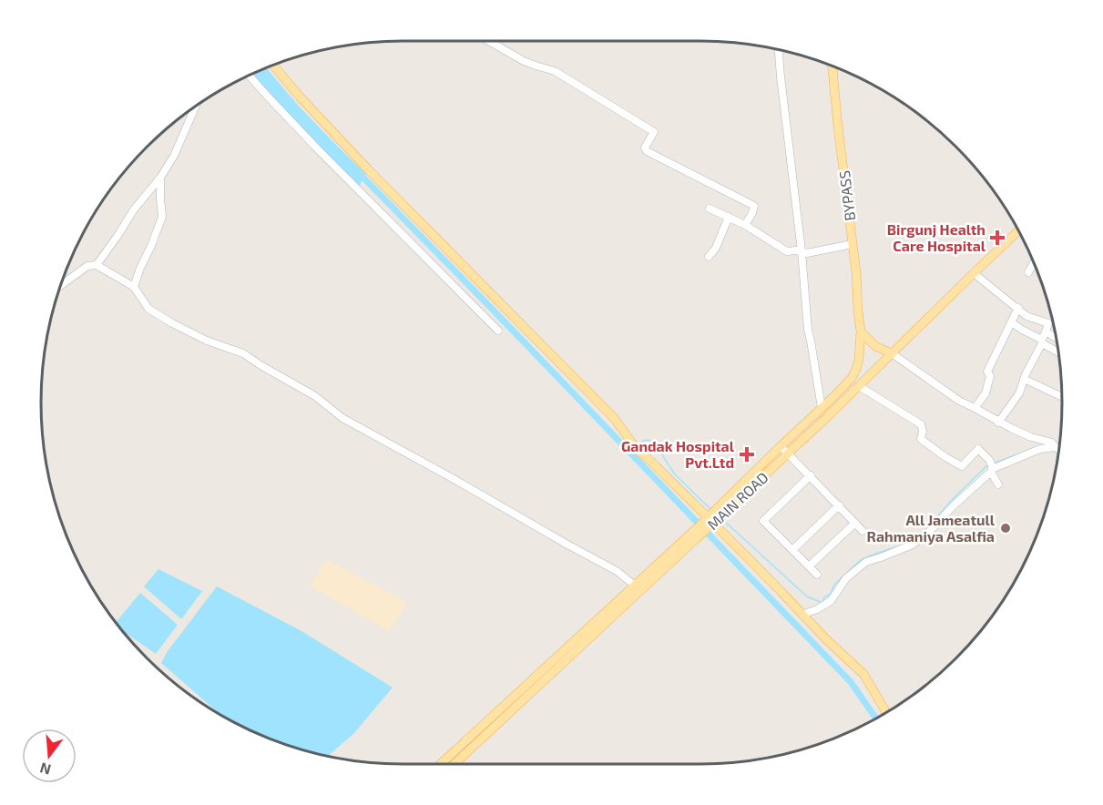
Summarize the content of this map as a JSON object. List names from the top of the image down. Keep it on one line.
{"streets":{"main road":["BYPASS","MAIN ROAD"]},"crossings":[["BYPASS","MAIN ROAD"]],"places":{"health":["Birgunj Health Care Hospital","Gandak Hospital Pvt.Ltd"],"other":["All Jameatull Rahmaniya Asalfia"]},"north":"bottom"}
